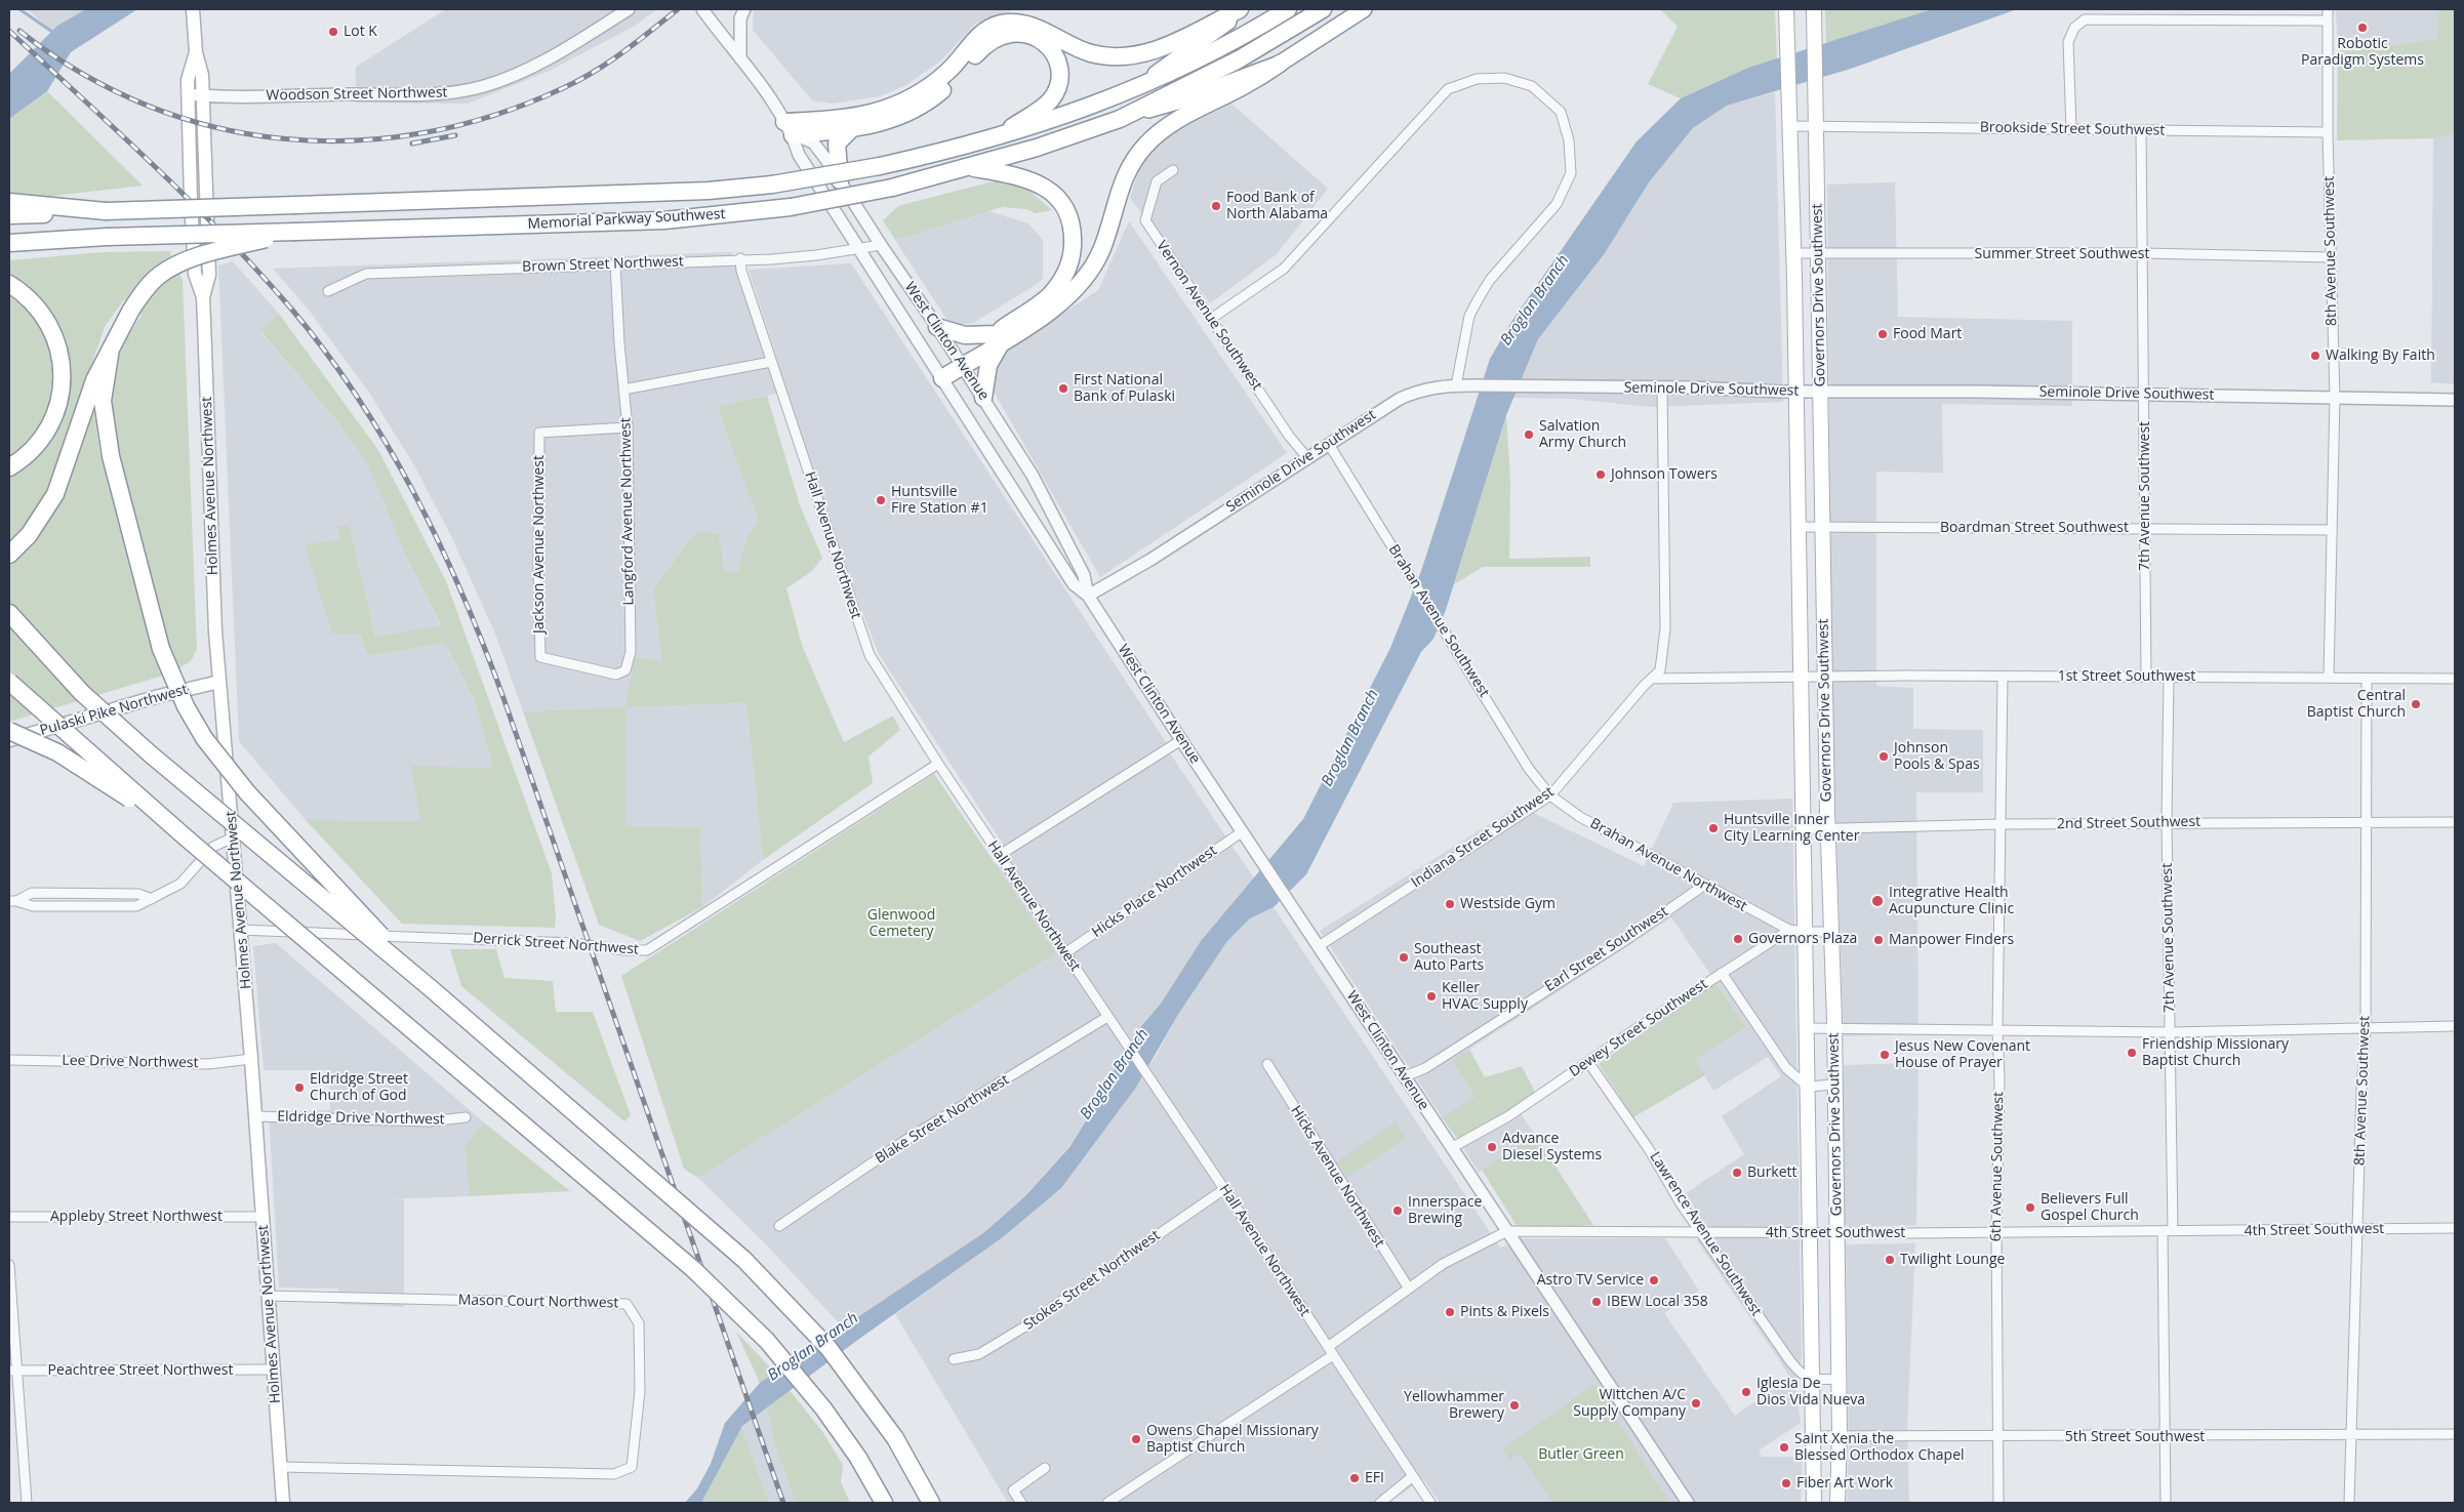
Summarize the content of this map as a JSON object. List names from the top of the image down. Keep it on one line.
{"streets":{"highway":["Memorial Parkway Southwest"],"main road":["Governors Drive Southwest","Holmes Avenue Northwest","Pulaski Pike Northwest"],"street":["Woodson Street Northwest","Brookside Street Southwest","8th Avenue Southwest","Summer Street Southwest","Brown Street Northwest","Vernon Avenue Southwest","West Clinton Avenue","Seminole Drive Southwest","7th Avenue Southwest","Langford Avenue Northwest","Boardman Street Southwest","Jackson Avenue Northwest","Hall Avenue Northwest","Brahan Avenue Southwest","1st Street Southwest","2nd Street Southwest","Indiana Street Southwest","Brahan Avenue Northwest","Hicks Place Northwest","Derrick Street Northwest","Earl Street Southwest","Dewey Street Southwest","Lee Drive Northwest","Eldridge Drive Northwest","Blake Street Northwest","6th Avenue Southwest","Hicks Avenue Northwest","Appleby Street Northwest","4th Street Southwest","Lawrence Avenue Southwest","Stokes Street Northwest","Mason Court Northwest","Peachtree Street Northwest","5th Street Southwest"]},"crossings":[["Woodson Street Northwest","Holmes Avenue Northwest"],["Brookside Street Southwest","8th Avenue Southwest"],["Brookside Street Southwest","Governors Drive Southwest"],["Brookside Street Southwest","7th Avenue Southwest"],["8th Avenue Southwest","Summer Street Southwest"],["8th Avenue Southwest","Seminole Drive Southwest"],["8th Avenue Southwest","Boardman Street Southwest"],["8th Avenue Southwest","1st Street Southwest"],["8th Avenue Southwest","2nd Street Southwest"],["8th Avenue Southwest","4th Street Southwest"],["8th Avenue Southwest","5th Street Southwest"],["Summer Street Southwest","Governors Drive Southwest"],["Summer Street Southwest","7th Avenue Southwest"],["Brown Street Northwest","West Clinton Avenue"],["Brown Street Northwest","Langford Avenue Northwest"],["Brown Street Northwest","Hall Avenue Northwest"],["Governors Drive Southwest","Seminole Drive Southwest"],["Governors Drive Southwest","Boardman Street Southwest"],["Governors Drive Southwest","1st Street Southwest"],["Governors Drive Southwest","2nd Street Southwest"],["Governors Drive Southwest","4th Street Southwest"],["Governors Drive Southwest","Lawrence Avenue Southwest"],["Governors Drive Southwest","5th Street Southwest"],["Vernon Avenue Southwest","Seminole Drive Southwest"],["West Clinton Avenue","Seminole Drive Southwest"],["West Clinton Avenue","Indiana Street Southwest"],["West Clinton Avenue","Hicks Place Northwest"],["West Clinton Avenue","Earl Street Southwest"],["West Clinton Avenue","Dewey Street Southwest"],["West Clinton Avenue","4th Street Southwest"],["Seminole Drive Southwest","7th Avenue Southwest"],["Seminole Drive Southwest","Brahan Avenue Southwest"],["Seminole Drive Southwest","Indiana Street Southwest"],["Holmes Avenue Northwest","Pulaski Pike Northwest"],["Holmes Avenue Northwest","Derrick Street Northwest"],["Holmes Avenue Northwest","Lee Drive Northwest"],["Holmes Avenue Northwest","Eldridge Drive Northwest"],["Holmes Avenue Northwest","Appleby Street Northwest"],["Holmes Avenue Northwest","Mason Court Northwest"],["Holmes Avenue Northwest","Peachtree Street Northwest"],["7th Avenue Southwest","Boardman Street Southwest"],["7th Avenue Southwest","1st Street Southwest"],["7th Avenue Southwest","2nd Street Southwest"],["7th Avenue Southwest","4th Street Southwest"],["7th Avenue Southwest","5th Street Southwest"],["Langford Avenue Northwest","Jackson Avenue Northwest"],["Hall Avenue Northwest","Hicks Place Northwest"],["Hall Avenue Northwest","Derrick Street Northwest"],["Hall Avenue Northwest","Blake Street Northwest"],["Hall Avenue Northwest","Stokes Street Northwest"],["Brahan Avenue Southwest","Indiana Street Southwest"],["Brahan Avenue Southwest","Brahan Avenue Northwest"],["1st Street Southwest","6th Avenue Southwest"],["2nd Street Southwest","6th Avenue Southwest"],["Indiana Street Southwest","Brahan Avenue Northwest"],["Brahan Avenue Northwest","Earl Street Southwest"],["Brahan Avenue Northwest","Dewey Street Southwest"],["Dewey Street Southwest","Lawrence Avenue Southwest"],["6th Avenue Southwest","4th Street Southwest"],["6th Avenue Southwest","5th Street Southwest"],["4th Street Southwest","Lawrence Avenue Southwest"]],"water":["Broglan Branch"],"parks":["Glenwood Cemetery","Butler Green"],"places":["Robotic Paradigm Systems","Lot K","Food Bank of North Alabama","Food Mart","Walking By Faith","First National Bank of Pulaski","Salvation Army Church","Johnson Towers","Huntsville Fire Station #1","Central Baptist Church","Johnson Pools & Spas","Huntsville Inner City Learning Center","Integrative Health Acupuncture Clinic","Westside Gym","Governors Plaza","Manpower Finders","Southeast Auto Parts","Keller HVAC Supply","Friendship Missionary Baptist Church","Jesus New Covenant House of Prayer","Eldridge Street Church of God","Advance Diesel Systems","Burkett","Believers Full Gospel Church","Innerspace Brewing","Twilight Lounge","Astro TV Service","IBEW Local 358","Pints & Pixels","Iglesia De Dios Vida Nueva","Wittchen A/C Supply Company","Yellowhammer Brewery","Owens Chapel Missionary Baptist Church","Saint Xenia the Blessed Orthodox Chapel","EFI","Fiber Art Work"]}
